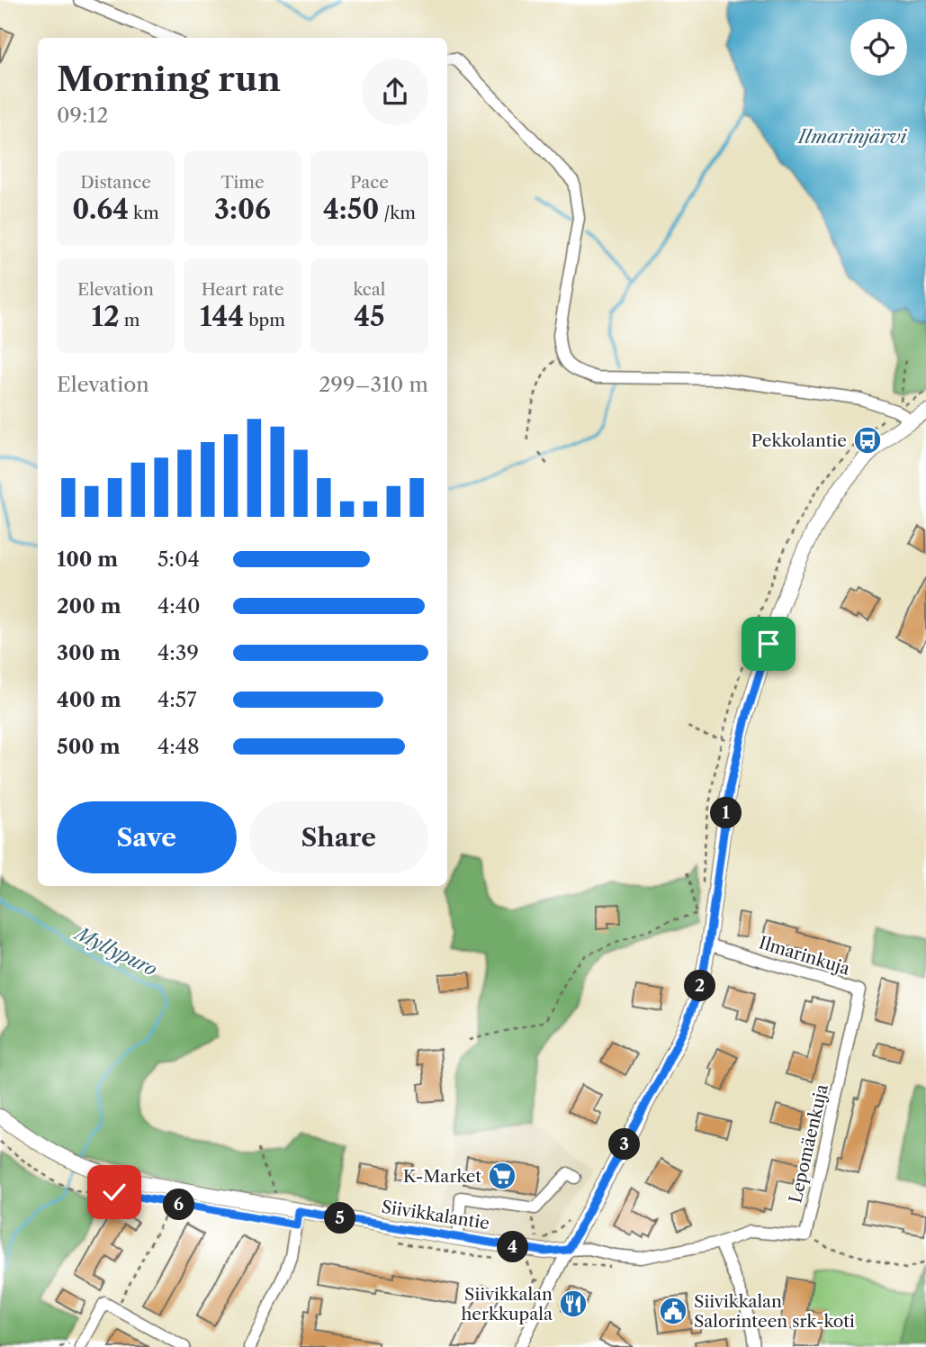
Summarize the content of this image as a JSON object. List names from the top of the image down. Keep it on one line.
{"streets":{"main road":["Siivikkalantie"],"street":["Ilmarinkuja","Lepomäenkuja"]},"crossings":[["Ilmarinkuja","Lepomäenkuja"],["Lepomäenkuja","Siivikkalantie"]],"water":["Ilmarinjärvi","Myllypuro"],"places":{"bus stop":["Pekkolantie"],"supermarket":["K-Market"],"restaurant":["Siivikkalan herkkupala"],"public building":["Siivikkalan Salorinteen srk-koti"]},"page":{"heading":["Morning run","09:12"],"stats":[["Distance","0.64 km"],["Time","3:06"],["Pace","4:50 /km"],["Elevation","12 m"],["Heart rate","144 bpm"],["kcal","45"]],"chart":["Elevation","299–310 m"],"list":[{"name":"100 m","note":"5:04"},{"name":"200 m","note":"4:40"},{"name":"300 m","note":"4:39"},{"name":"400 m","note":"4:57"},{"name":"500 m","note":"4:48"}],"buttons":["Save","Share"],"pins":["1","2","3","6","5","4"]}}
